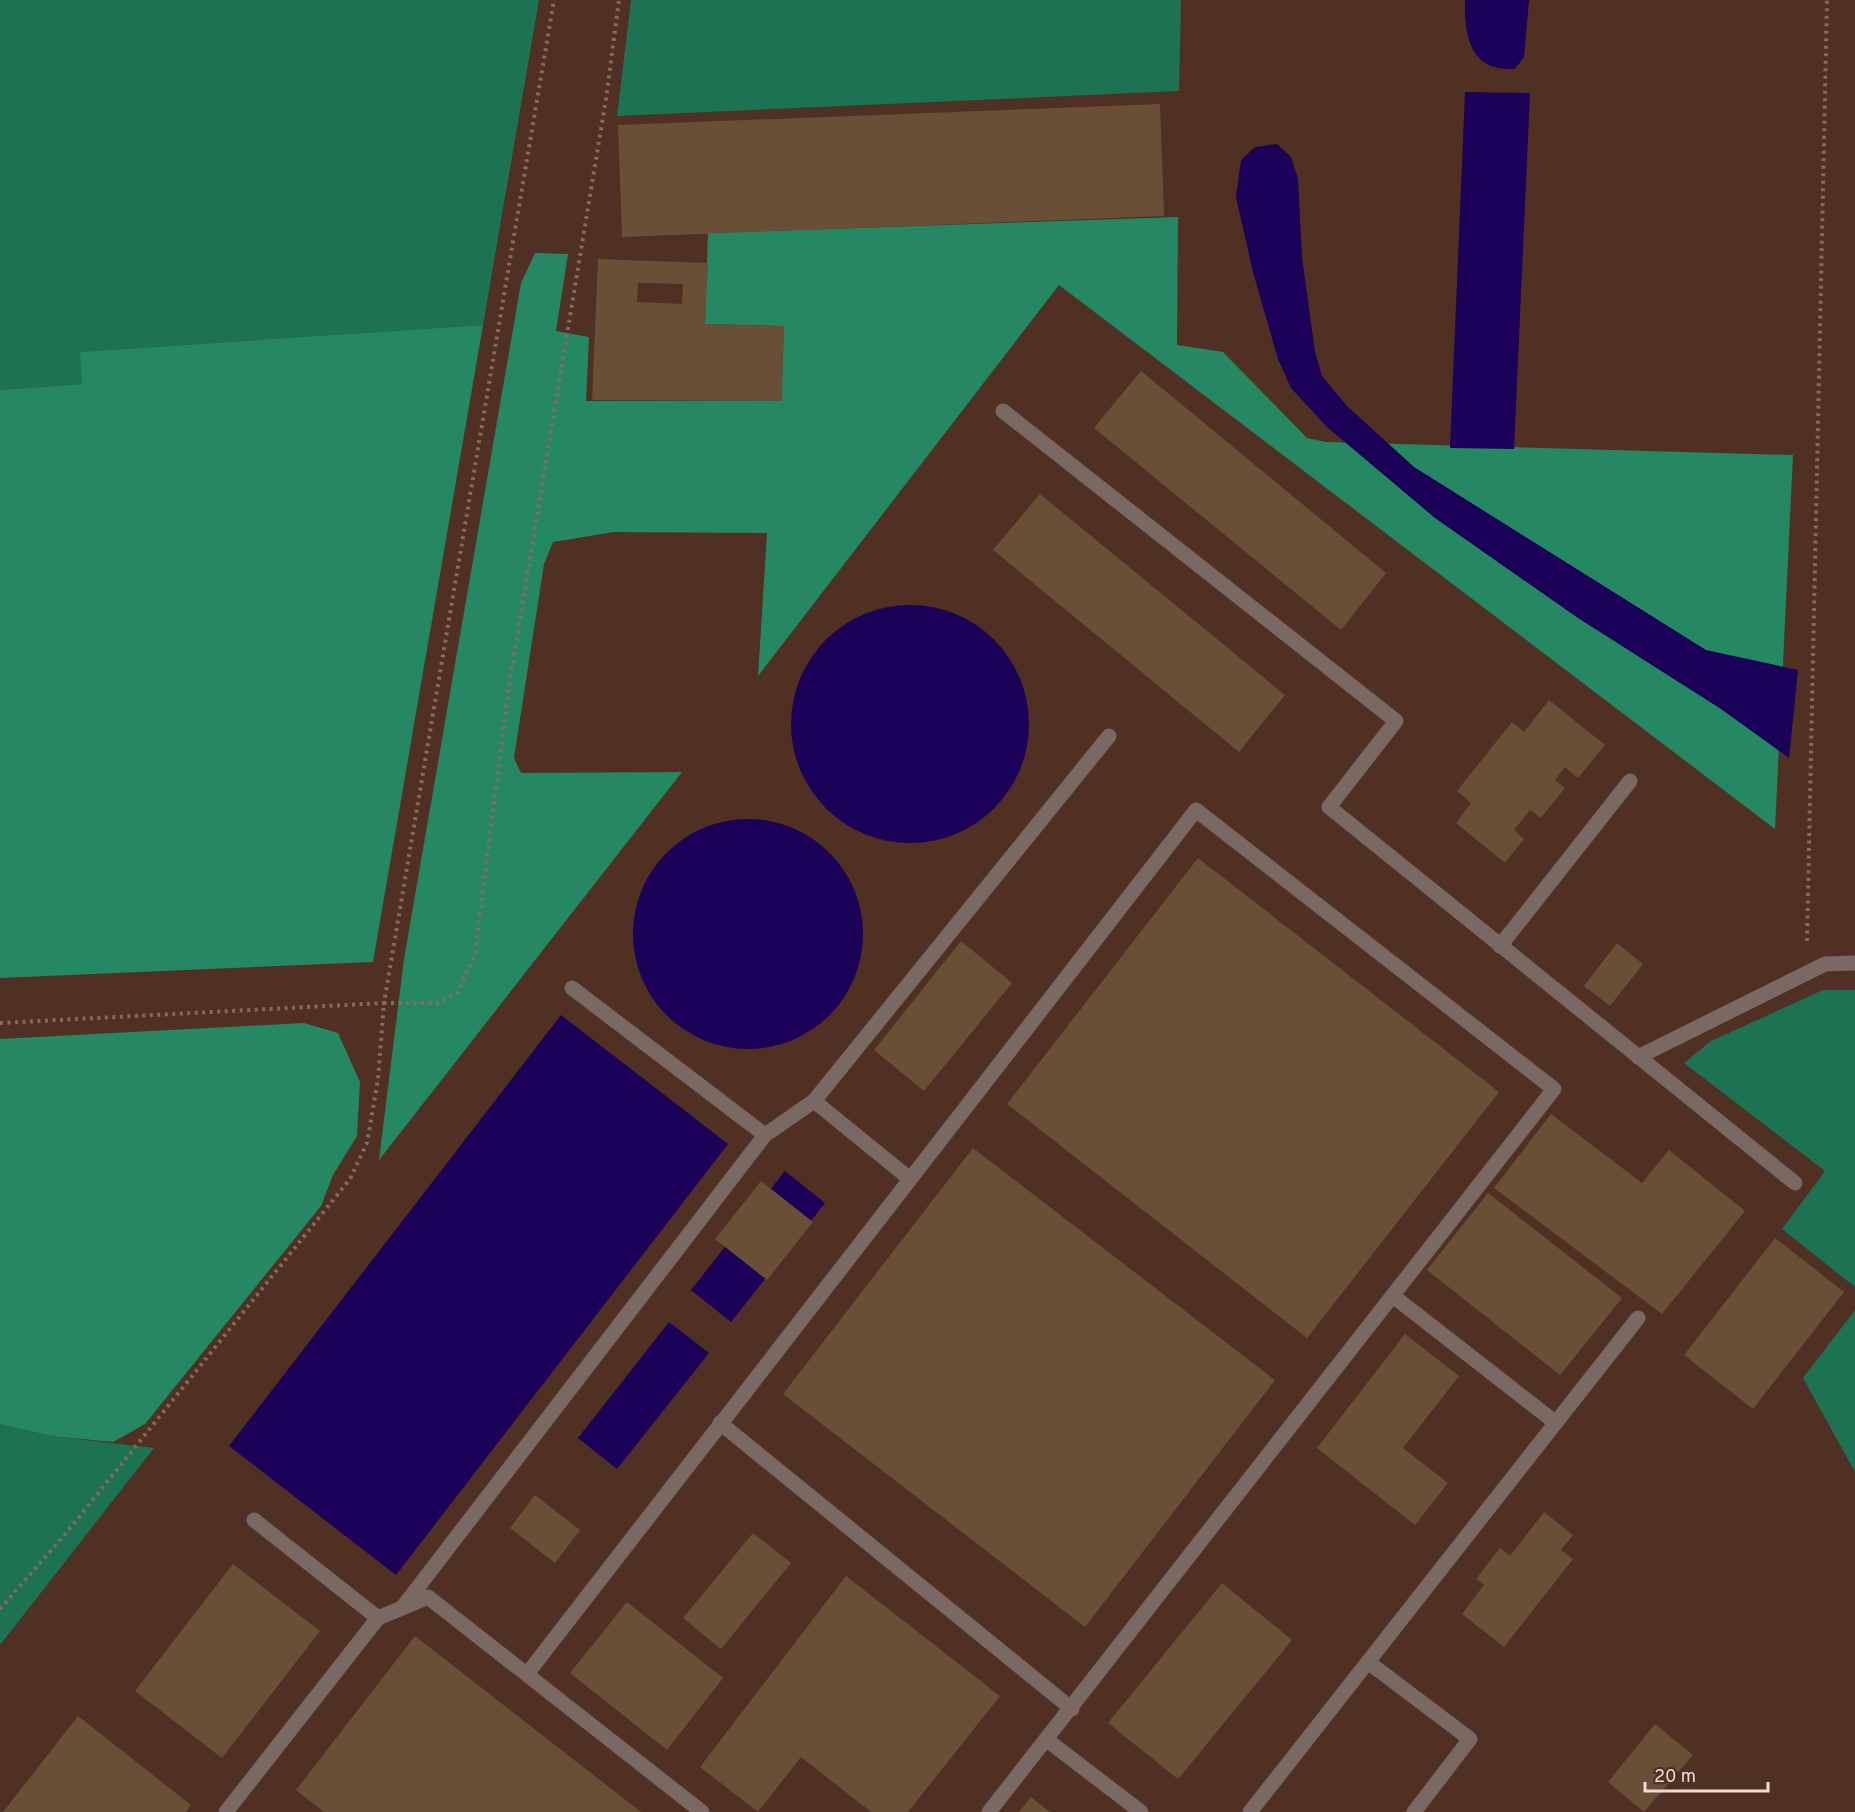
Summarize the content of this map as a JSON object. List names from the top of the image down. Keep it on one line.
{"scale_bar":"20 m"}
